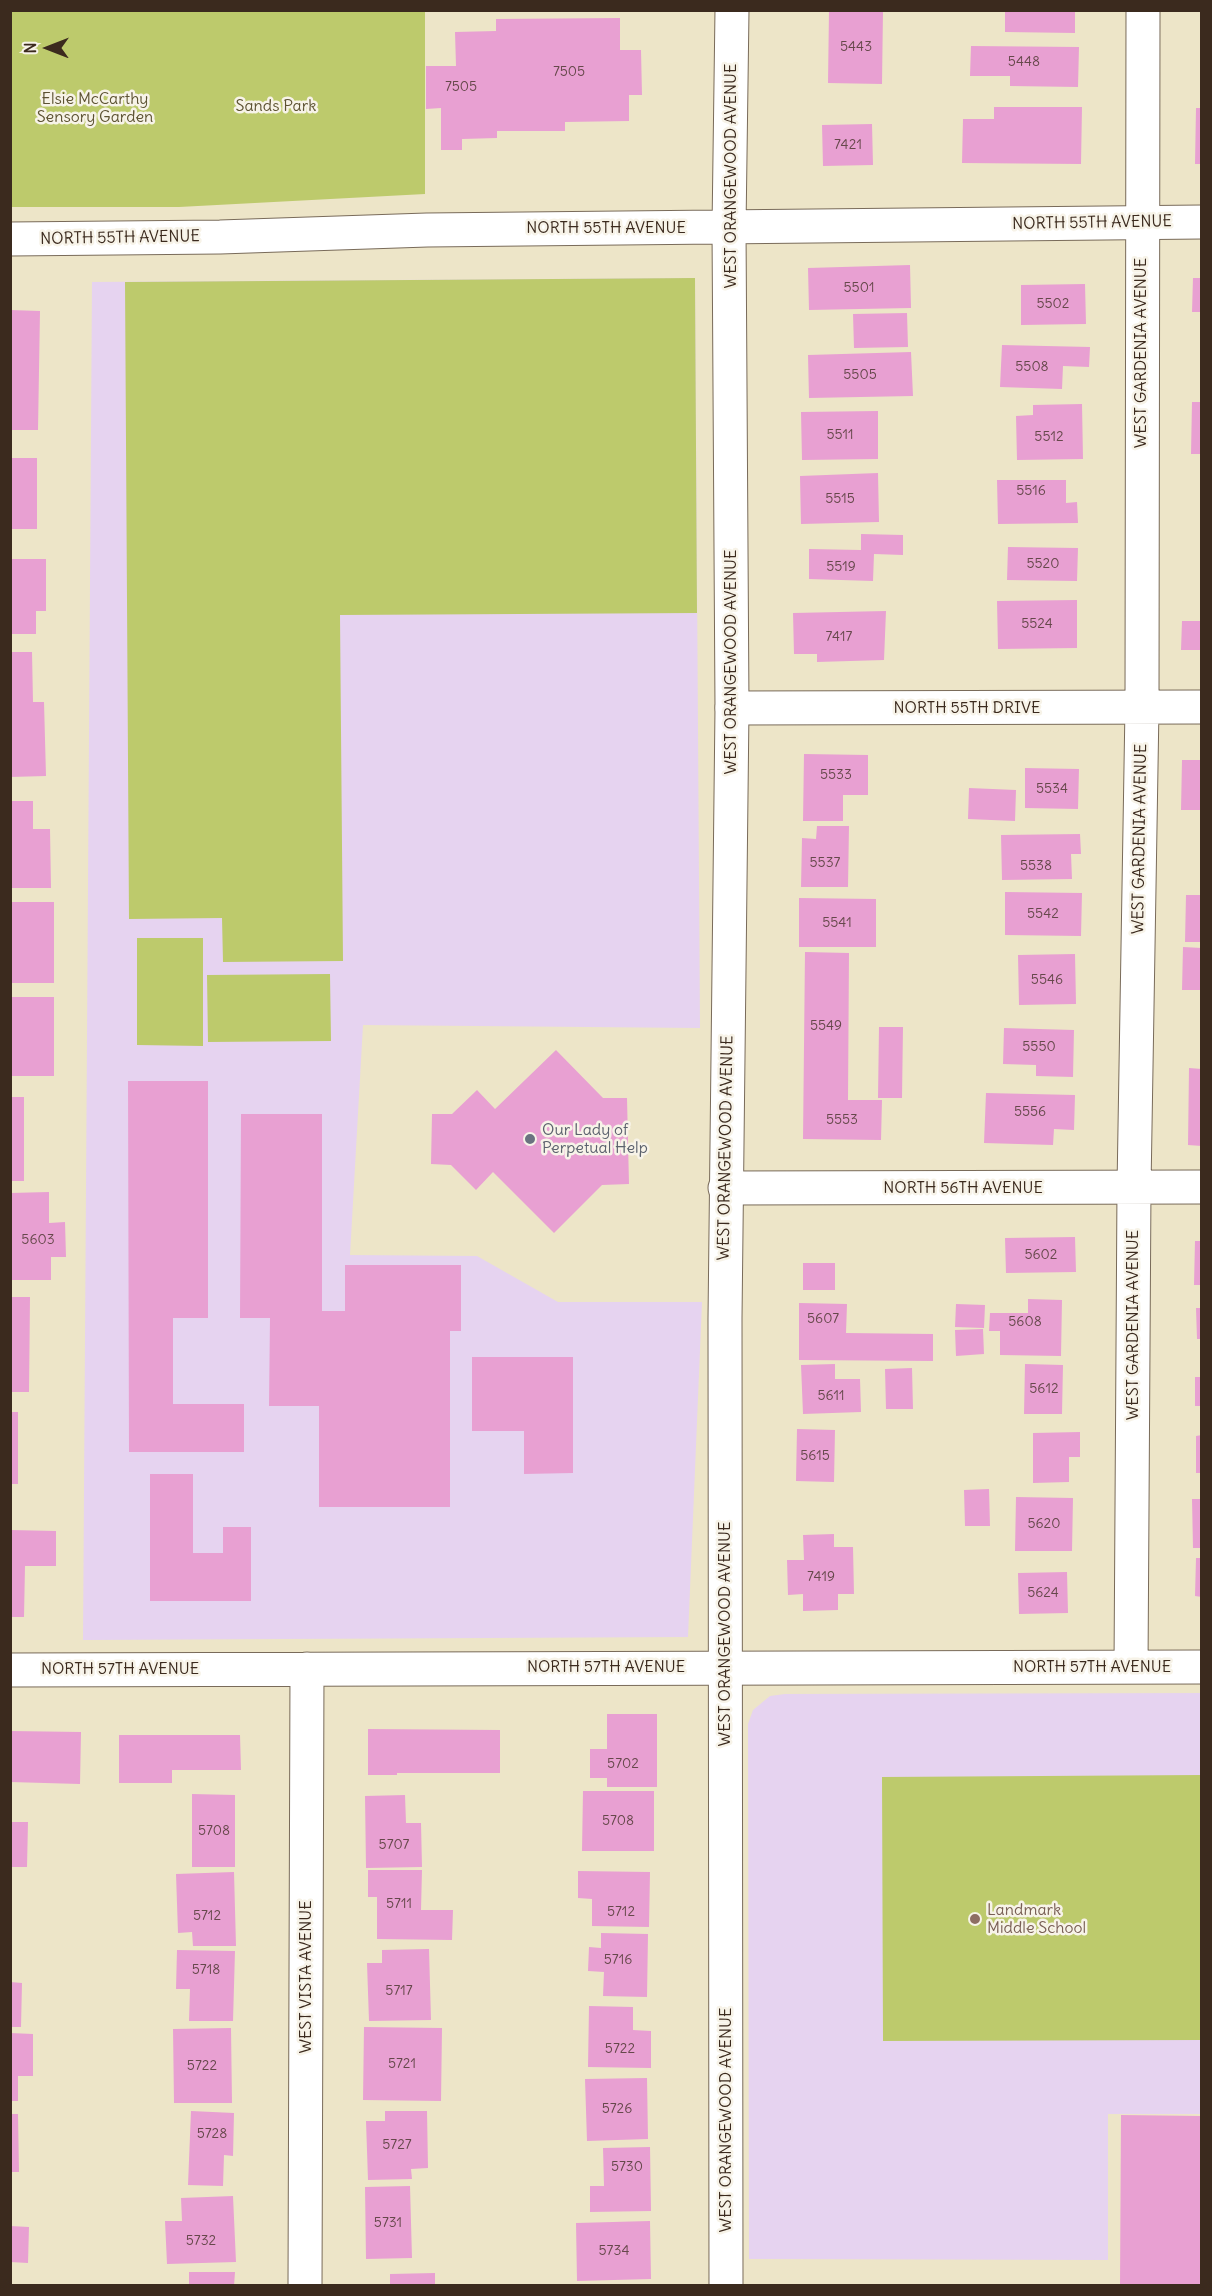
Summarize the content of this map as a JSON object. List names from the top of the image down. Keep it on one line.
{"streets":{"street":["WEST ORANGEWOOD AVENUE","NORTH 55TH AVENUE","WEST GARDENIA AVENUE","NORTH 55TH DRIVE","NORTH 56TH AVENUE","NORTH 57TH AVENUE","WEST VISTA AVENUE"]},"crossings":[["WEST ORANGEWOOD AVENUE","NORTH 55TH AVENUE"],["WEST ORANGEWOOD AVENUE","NORTH 55TH DRIVE"],["WEST ORANGEWOOD AVENUE","NORTH 56TH AVENUE"],["WEST ORANGEWOOD AVENUE","NORTH 57TH AVENUE"],["NORTH 55TH AVENUE","WEST GARDENIA AVENUE"],["WEST GARDENIA AVENUE","NORTH 55TH DRIVE"],["WEST GARDENIA AVENUE","NORTH 56TH AVENUE"],["WEST GARDENIA AVENUE","NORTH 57TH AVENUE"],["NORTH 57TH AVENUE","WEST VISTA AVENUE"]],"parks":["Elsie McCarthy Sensory Garden","Sands Park"],"places":["Our Lady of Perpetual Help","Landmark Middle School"],"house_numbers":["5443","5448","7505","7505","7421","5501","5502","5508","5505","5511","5512","5516","5515","5520","5519","5524","7417","5533","5534","5537","5538","5542","5541","5546","5549","5550","5556","5553","5603","5602","5607","5608","5612","5611","5615","5620","7419","5624","5702","5708","5708","5707","5711","5712","5712","5716","5718","5717","5722","5721","5722","5726","5728","5727","5730","5731","5732","5734"],"north":"left"}
